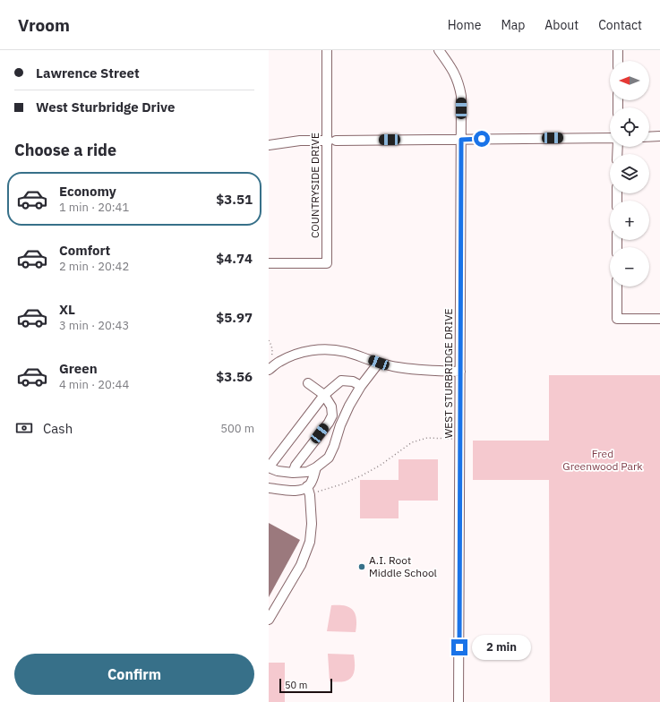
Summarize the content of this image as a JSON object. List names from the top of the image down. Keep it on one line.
{"streets":{"street":["COUNTRYSIDE DRIVE","WEST STURBRIDGE DRIVE"]},"parks":["Fred Greenwood Park"],"places":["A.I. Root Middle School"],"scale_bar":"50 m","north":"left","page":{"header":"Vroom","nav":["Home","Map","About","Contact"],"banner":["Lawrence Street","West Sturbridge Drive"],"map_buttons":["+","−"],"heading":"Choose a ride","list":[{"name":"Economy","note":"1 min · 20:41","value":"$3.51"},{"name":"Comfort","note":"2 min · 20:42","value":"$4.74"},{"name":"XL","note":"3 min · 20:43","value":"$5.97"},{"name":"Green","note":"4 min · 20:44","value":"$3.56"}],"pay":["Cash","500 m"],"bubble":"2 min","buttons":"Confirm","scale":"50 m"}}
